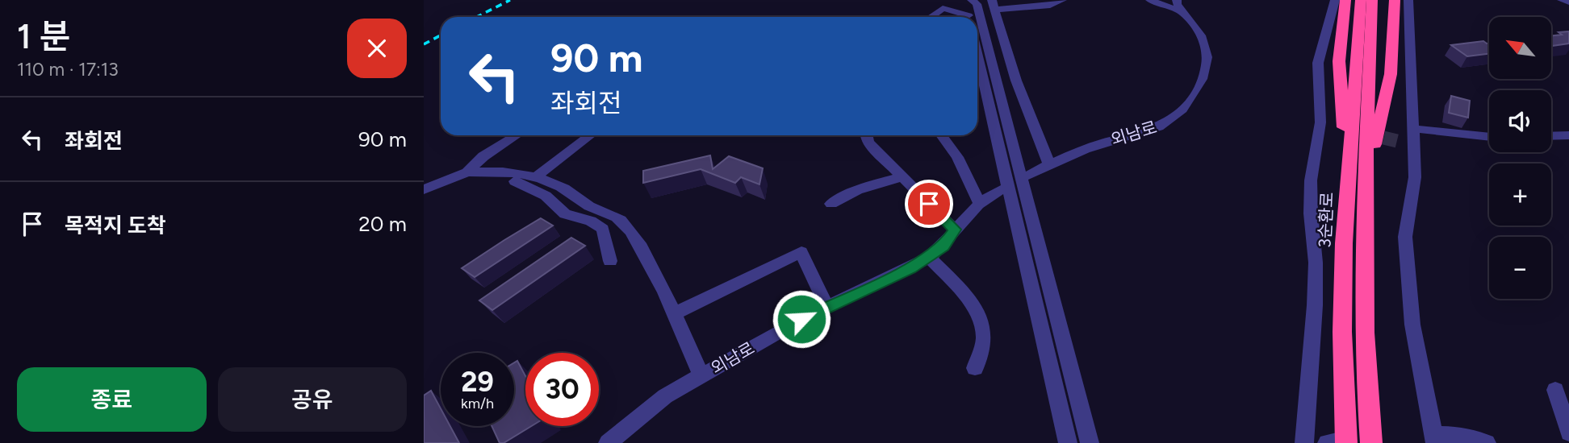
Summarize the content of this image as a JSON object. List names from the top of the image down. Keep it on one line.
{"streets":{"highway":["3순환로"],"street":["외남로"]},"north":"top left","page":{"heading":["1 분","110 m · 17:13"],"map_buttons":["+","−"],"turn":["90 m","좌회전"],"list":[{"name":"좌회전","value":"90 m"},{"name":"목적지 도착","value":"20 m"}],"speed":"29 km/h","limit":"30","buttons":["종료","공유"]}}
